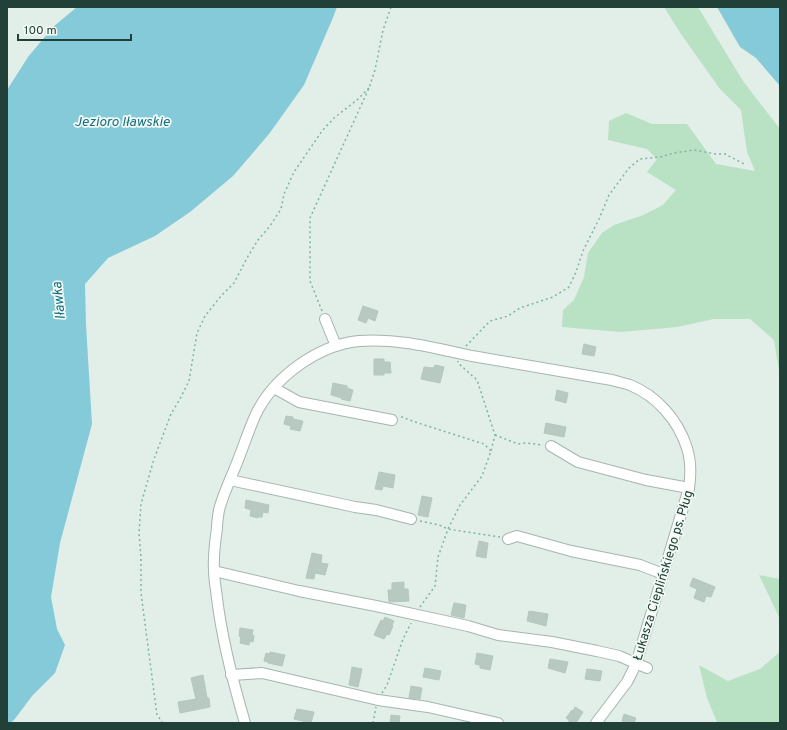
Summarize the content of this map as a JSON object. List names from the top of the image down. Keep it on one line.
{"streets":{"street":["Łukasza Cieplińskiego ps. Pług"]},"water":["Jezioro Iławskie","Iławka"],"scale_bar":"100 m"}
